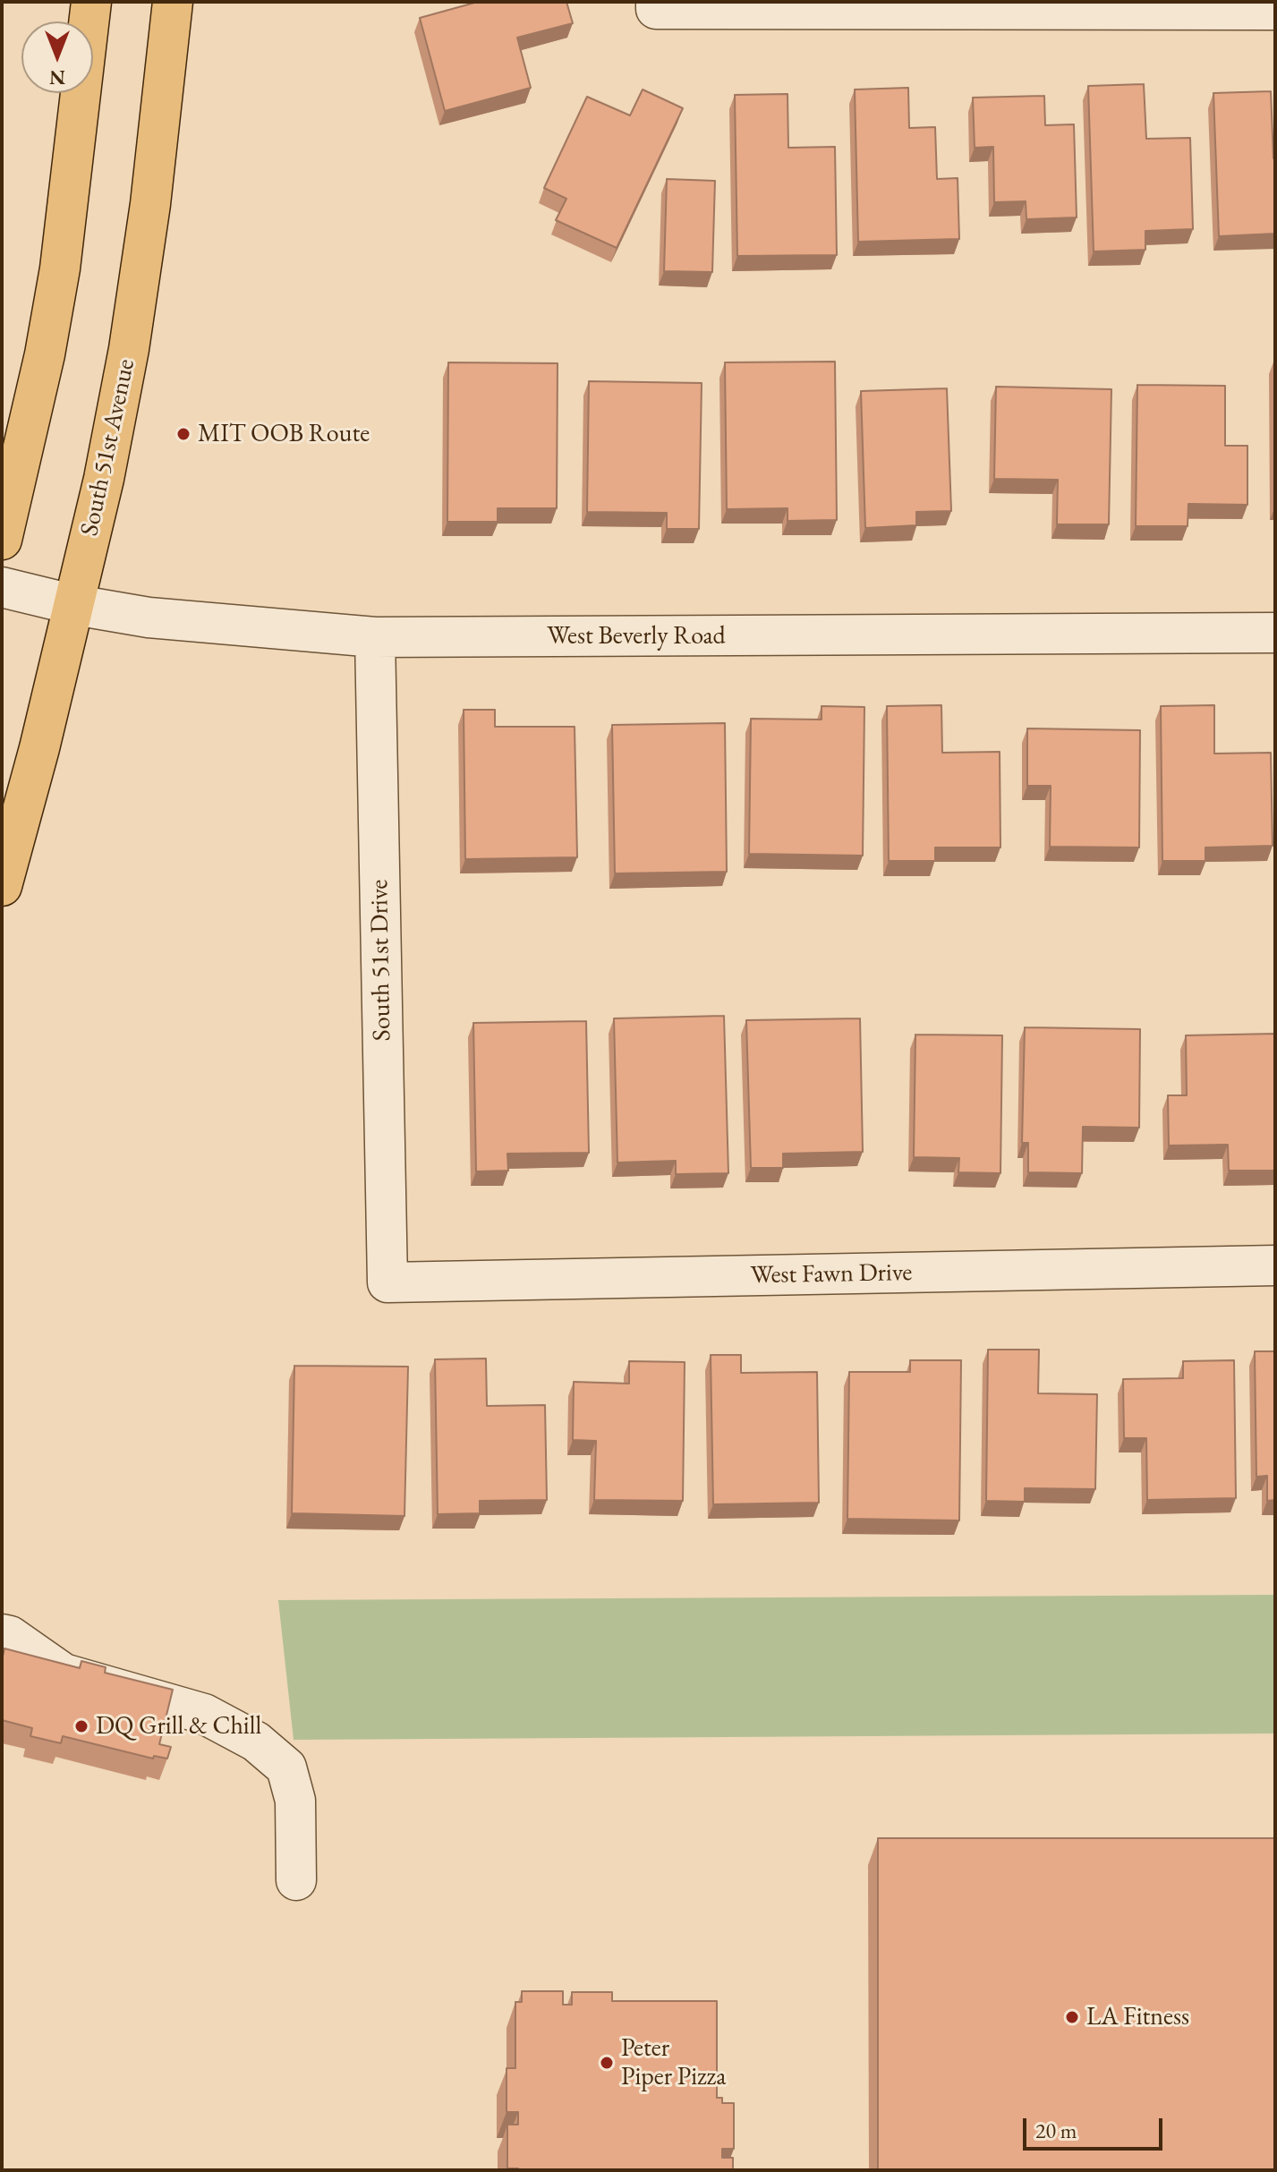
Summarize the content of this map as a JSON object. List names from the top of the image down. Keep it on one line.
{"streets":{"main road":["South 51st Avenue"],"street":["West Beverly Road","South 51st Drive","West Fawn Drive"]},"crossings":[["South 51st Avenue","West Beverly Road"],["West Beverly Road","South 51st Drive"],["South 51st Drive","West Fawn Drive"]],"places":["MIT OOB Route","DQ Grill & Chill","LA Fitness","Peter Piper Pizza"],"scale_bar":"20 m","north":"bottom"}
